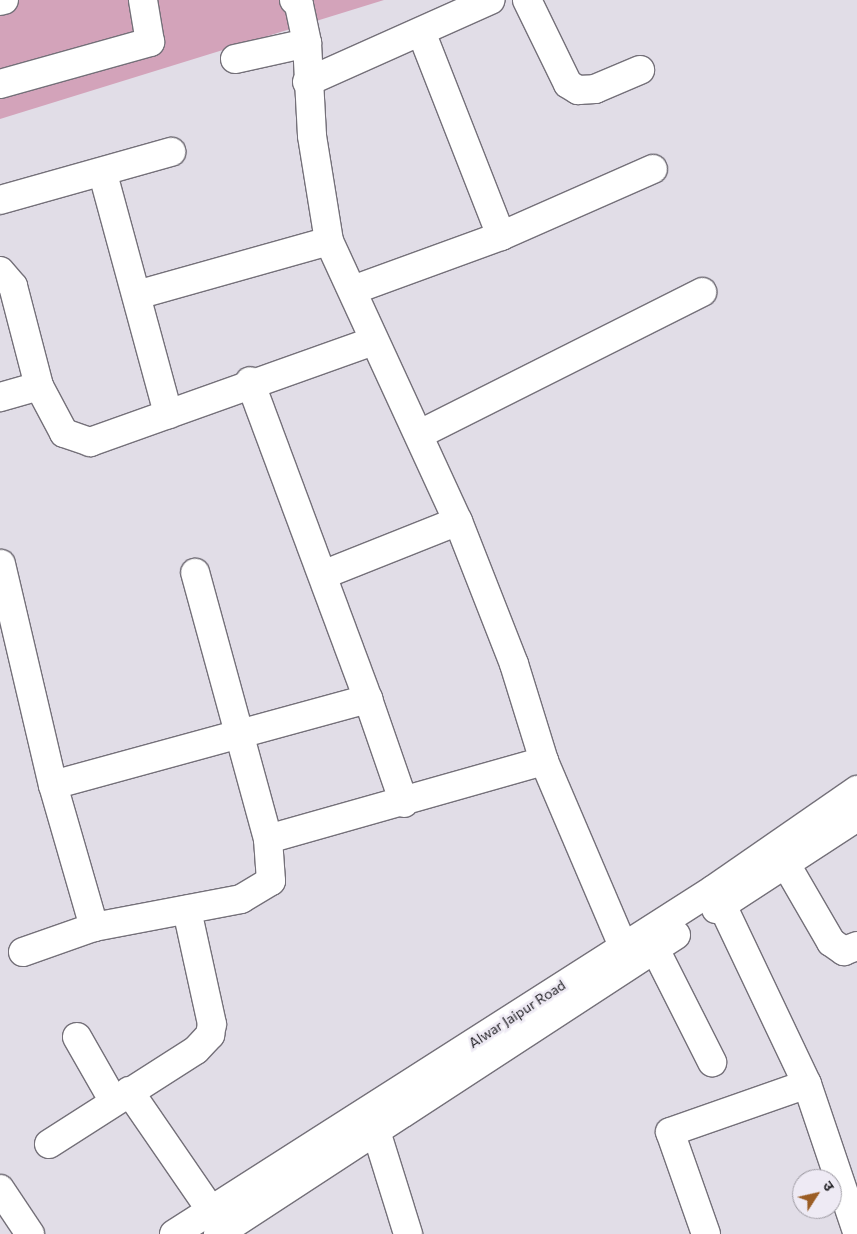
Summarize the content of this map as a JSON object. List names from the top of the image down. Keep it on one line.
{"streets":{"street":["Alwar Jaipur Road"]},"north":"top right"}
